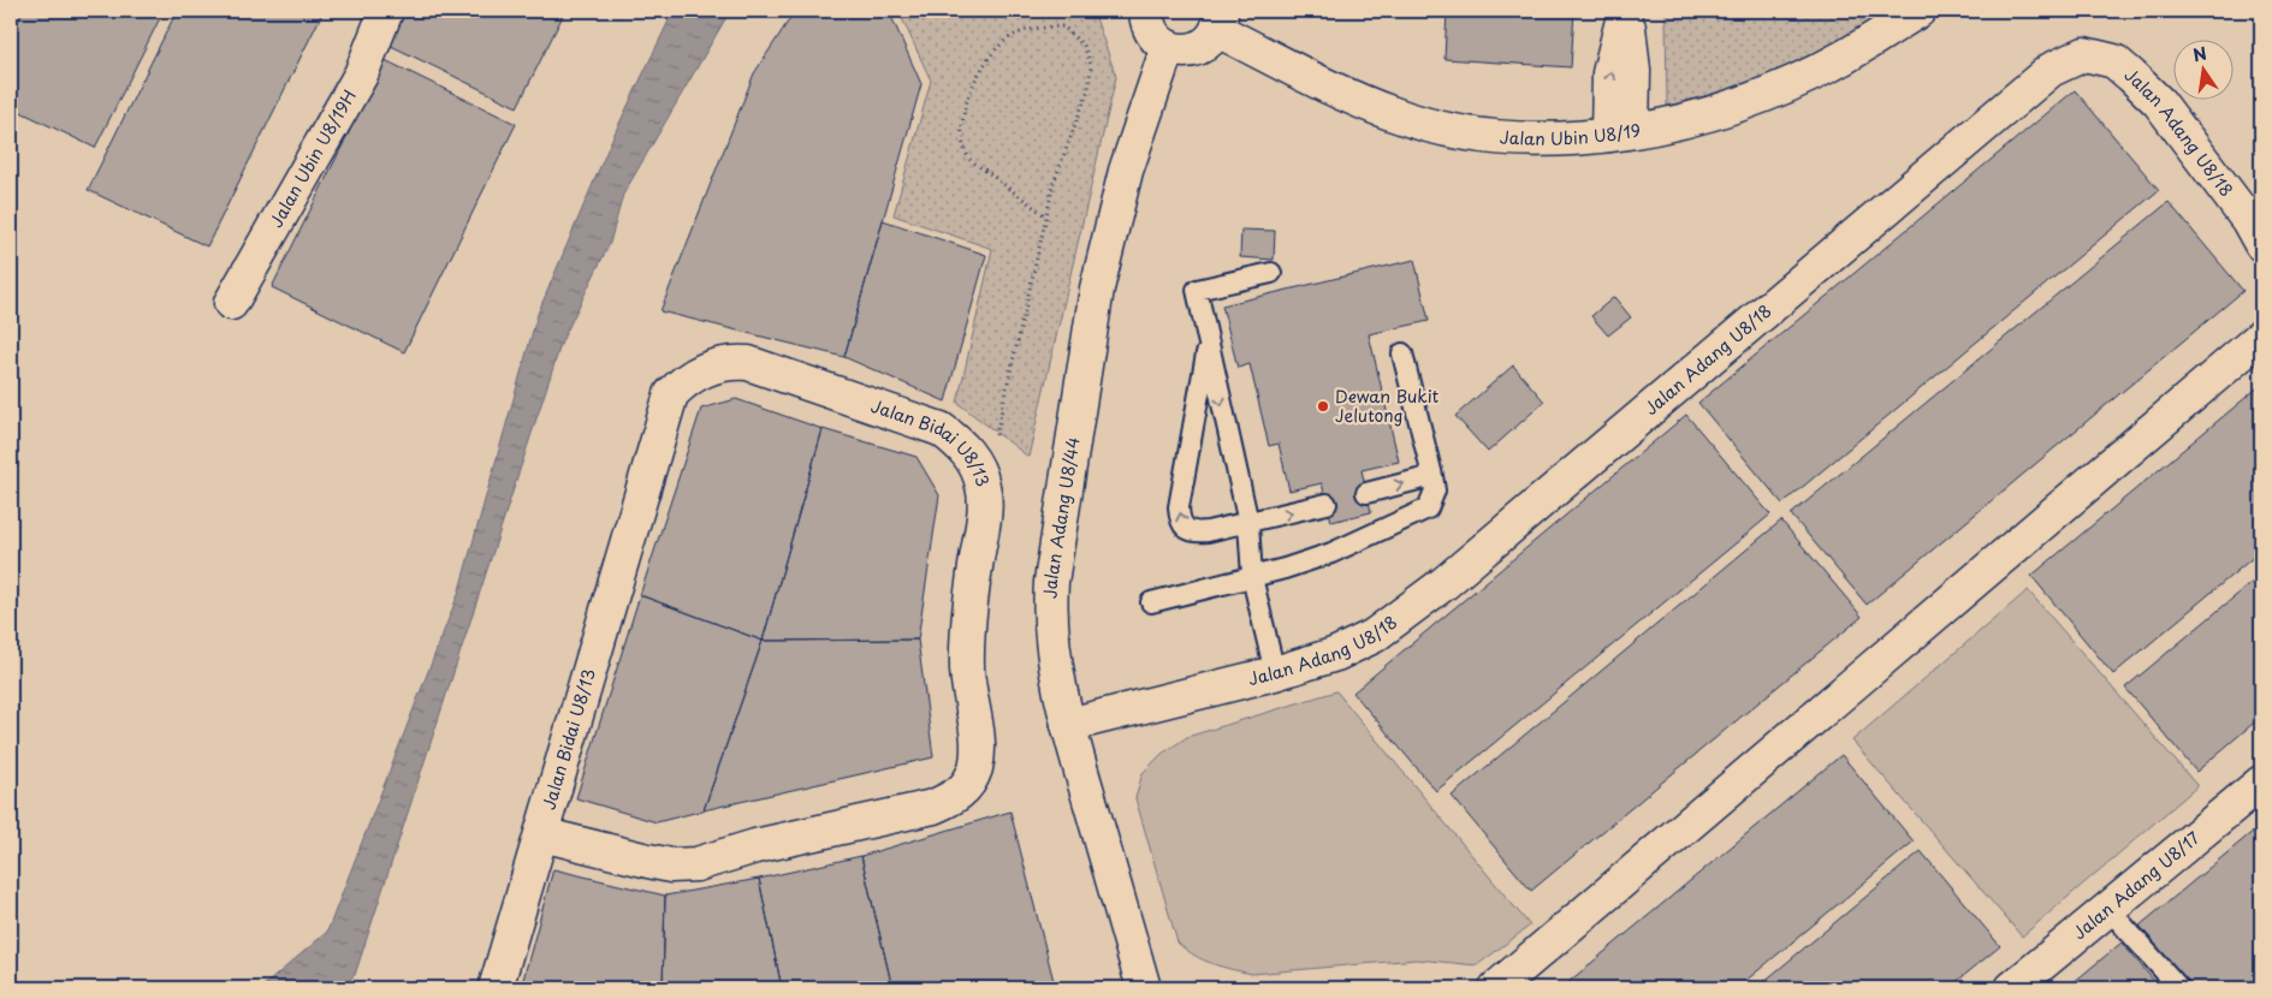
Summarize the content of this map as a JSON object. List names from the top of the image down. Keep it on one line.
{"streets":{"street":["Jalan Ubin U8/19","Jalan Adang U8/18","Jalan Ubin U8/19H","Jalan Bidai U8/13","Jalan Adang U8/44","Jalan Adang U8/17"]},"crossings":[["Jalan Adang U8/18","Jalan Adang U8/44"]],"places":["Dewan Bukit Jelutong"],"north":"top"}
